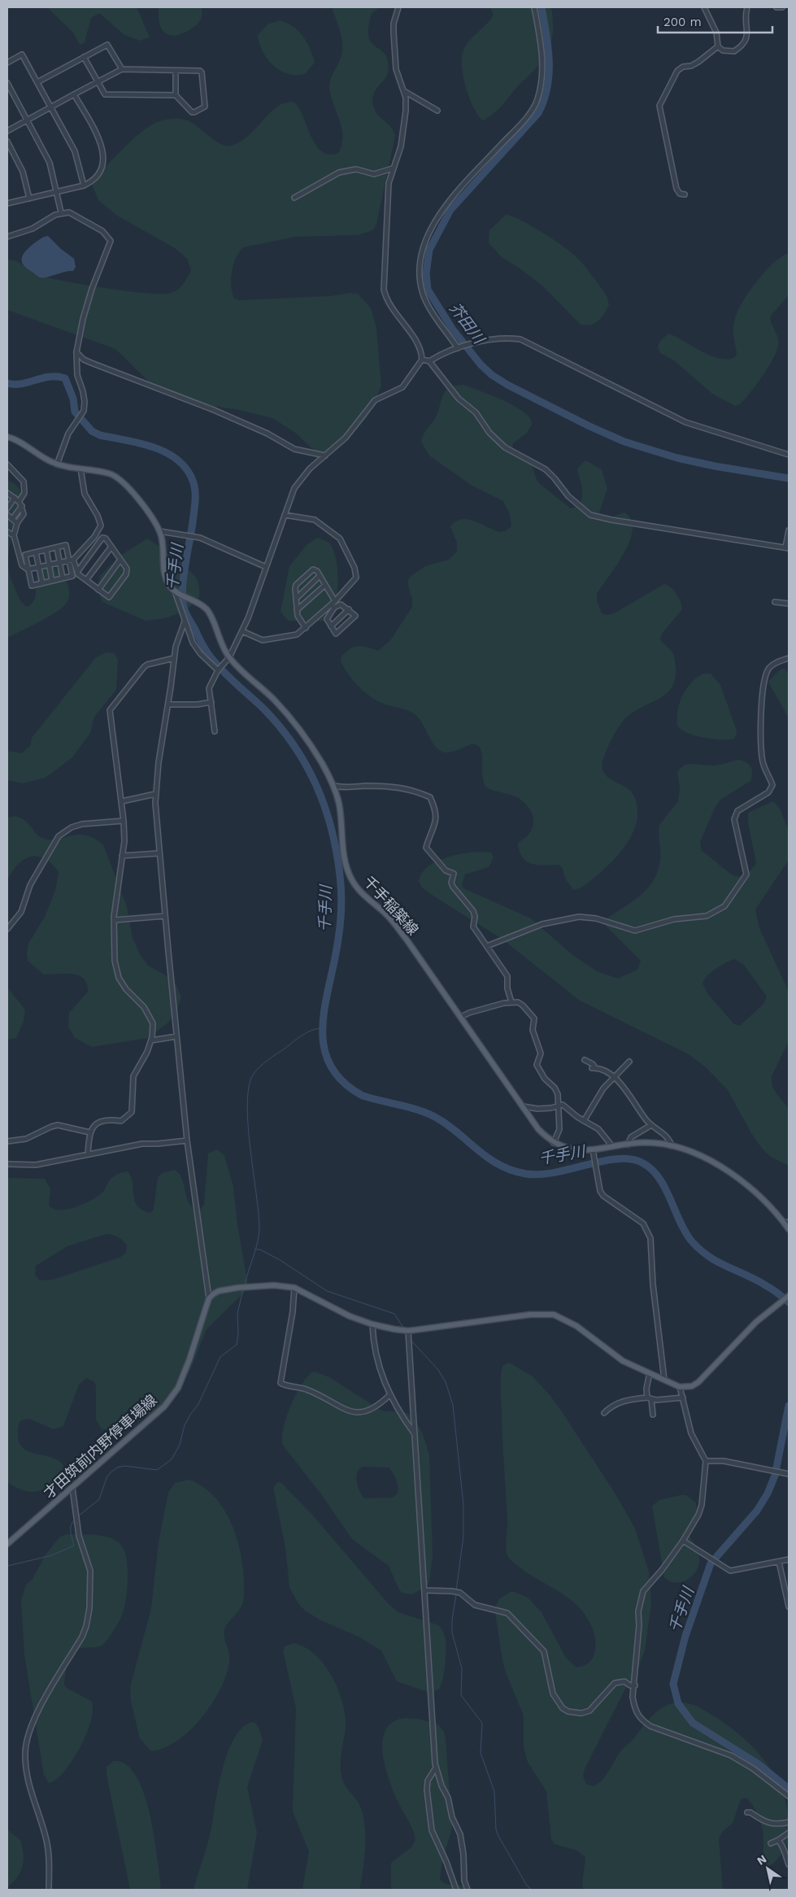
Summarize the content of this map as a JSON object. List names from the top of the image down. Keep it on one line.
{"streets":{"main road":["千手稲築線","才田筑前内野停車場線"]},"water":["芥田川","千手川"],"scale_bar":"200 m","north":"top left"}
